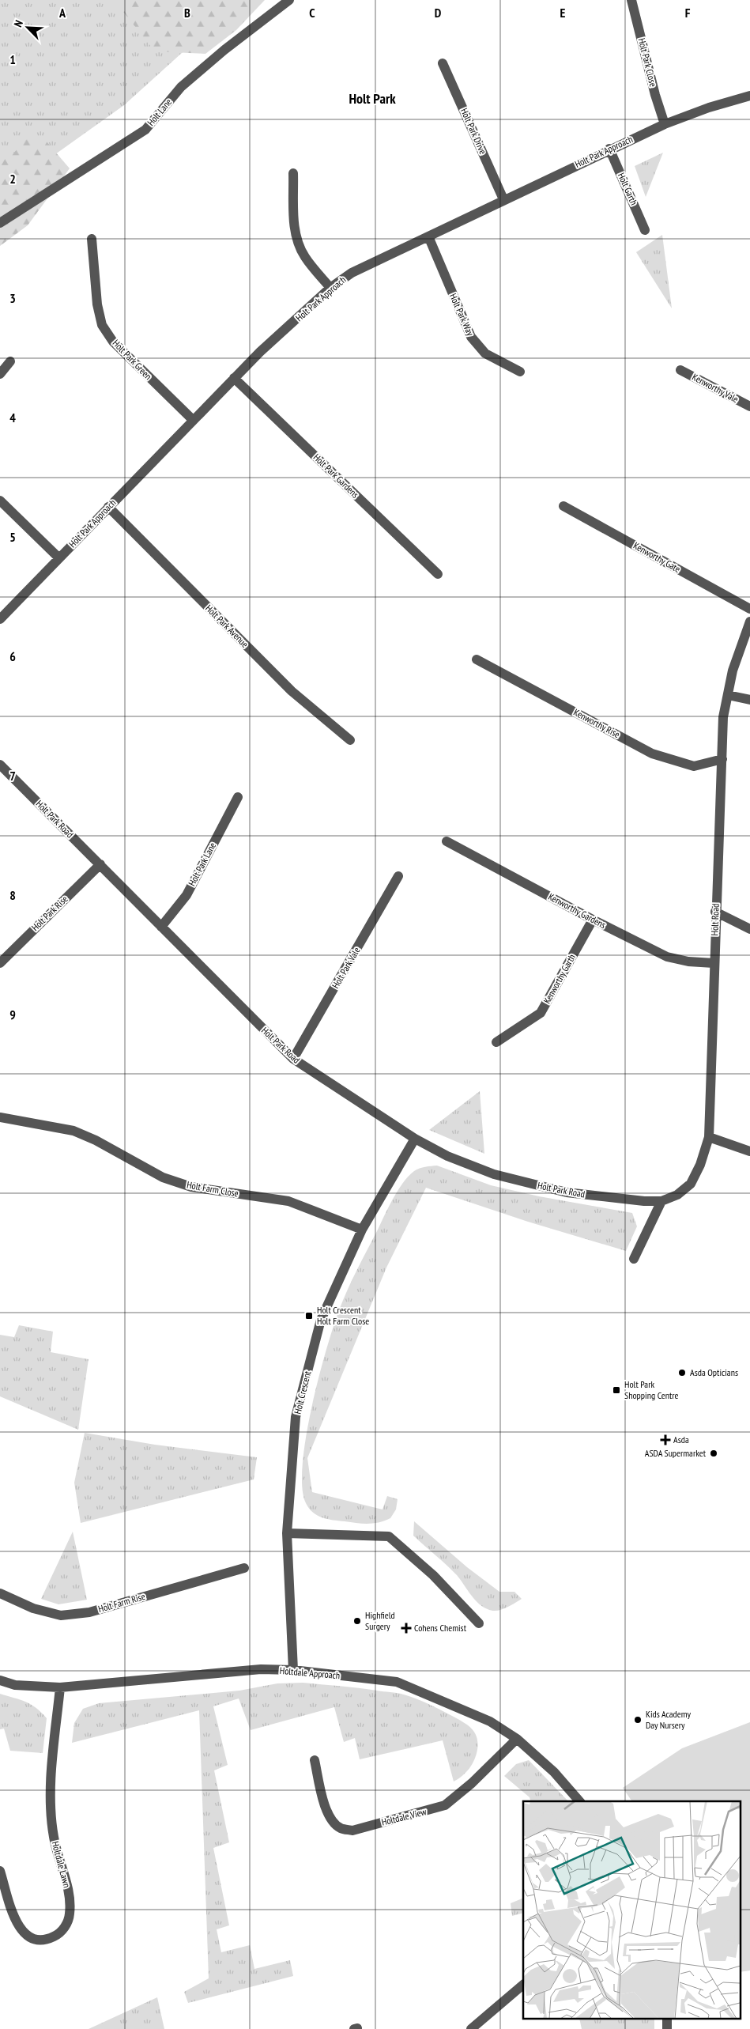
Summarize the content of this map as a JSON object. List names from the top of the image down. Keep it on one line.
{"streets":{"street":["Holt Park Close","Holt Lane","Holt Park Drive","Holt Park Approach","Holt Garth","Holt Park Way","Holt Park Green","Kenworthy Vale","Holt Park Gardens","Kenworthy Gate","Holt Park Avenue","Kenworthy Rise","Holt Park Road","Holt Park Lane","Kenworthy Gardens","Holt Park Rise","Holt Road","Holt Park Vale","Kenworthy Garth","Holt Farm Close","Holt Crescent","Holt Farm Rise","Holtdale Approach","Holtdale View","Holtdale Lawn"]},"crossings":[["Holt Park Close","Holt Park Approach"],["Holt Park Drive","Holt Park Approach"],["Holt Park Approach","Holt Garth"],["Holt Park Approach","Holt Park Way"],["Holt Park Approach","Holt Park Green"],["Holt Park Approach","Holt Park Gardens"],["Holt Park Approach","Holt Park Avenue"],["Kenworthy Rise","Holt Road"],["Holt Park Road","Holt Park Lane"],["Holt Park Road","Holt Park Rise"],["Holt Park Road","Holt Road"],["Holt Park Road","Holt Park Vale"],["Holt Park Road","Holt Crescent"],["Kenworthy Gardens","Holt Road"],["Kenworthy Gardens","Kenworthy Garth"],["Holt Farm Close","Holt Crescent"],["Holt Crescent","Holtdale Approach"],["Holtdale Approach","Holtdale View"],["Holtdale Approach","Holtdale Lawn"]],"districts":["Holt Park"],"places":{"transit":["Holt Crescent Holt Farm Close","Holt Park Shopping Centre"],"other":["Asda Opticians","ASDA Supermarket","Highfield Surgery","Kids Academy Day Nursery"],"health":["Asda","Cohens Chemist"]},"north":"top left","grid":{"columns":["A","B","C","D","E","F"],"rows":["1","2","3","4","5","6","7","8","9"]}}
